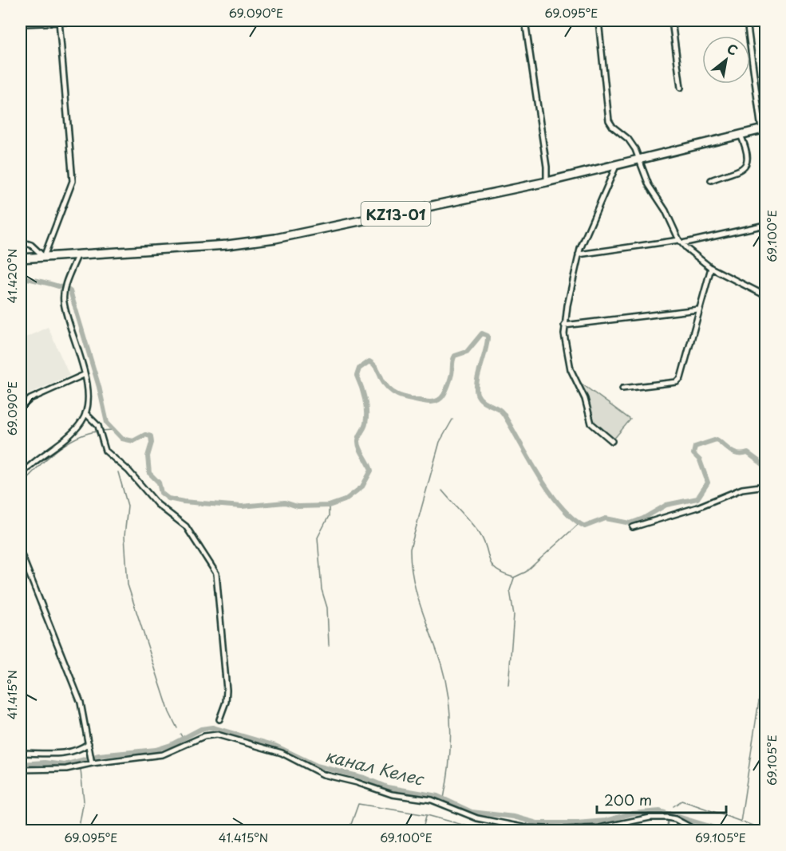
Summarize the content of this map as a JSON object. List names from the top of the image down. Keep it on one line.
{"streets":{"highway":["KZ13-01"]},"water":["канал Келес"],"scale_bar":"200 m","north":"top right","coordinates":["69.090°E","69.095°E","69.100°E","41.420°N","41.415°N","69.105°E"]}
